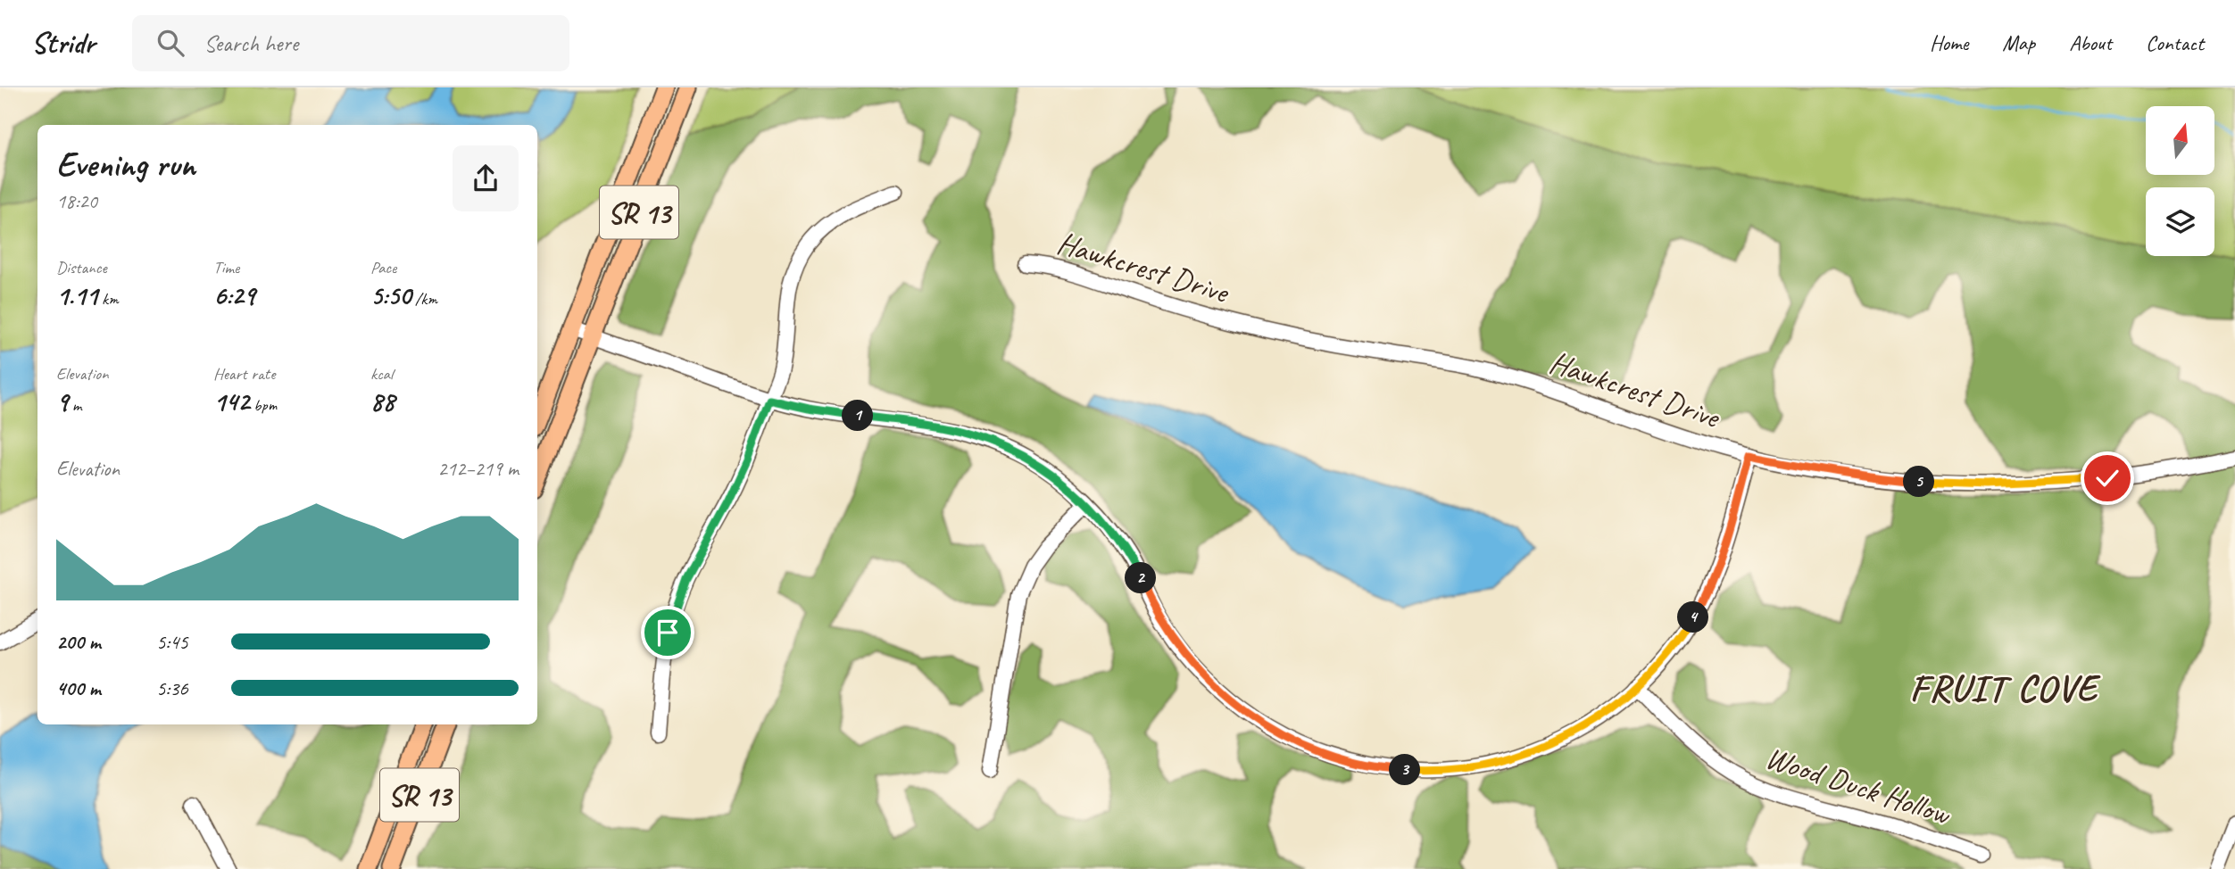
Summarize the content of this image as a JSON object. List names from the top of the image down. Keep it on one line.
{"streets":{"main road":["SR 13"],"street":["Hawkcrest Drive","Wood Duck Hollow"]},"districts":["FRUIT COVE"],"north":"top","page":{"header":"Stridr","search":"Search here","nav":["Home","Map","About","Contact"],"heading":["Evening run","18:20"],"stats":[["Distance","1.11 km"],["Time","6:29"],["Pace","5:50 /km"],["Elevation","9 m"],["Heart rate","142 bpm"],["kcal","88"]],"pins":["1","5","2","4","3"],"chart":["Elevation","212–219 m"],"list":[{"name":"200 m","note":"5:45"},{"name":"400 m","note":"5:36"}]}}
